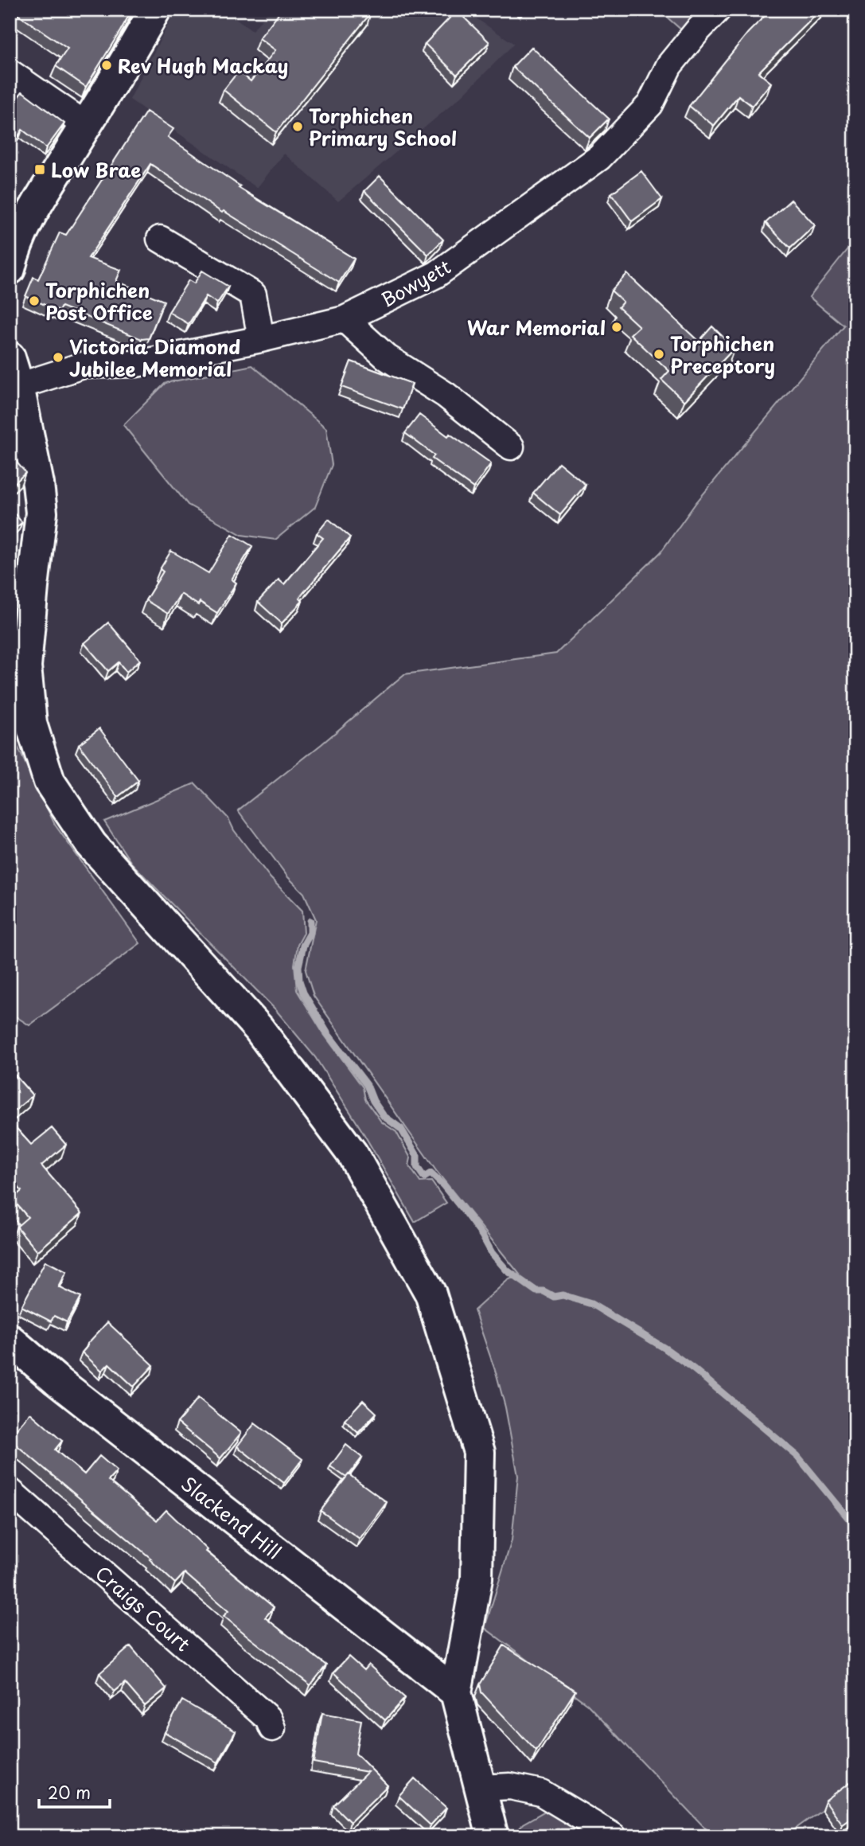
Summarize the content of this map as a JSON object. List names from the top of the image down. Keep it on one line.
{"streets":{"main road":["Slackend Hill"],"street":["Bowyett","Craigs Court"]},"places":{"other":["Rev Hugh Mackay","Torphichen Primary School","Torphichen Post Office","War Memorial","Torphichen Preceptory","Victoria Diamond Jubilee Memorial"],"transit":["Low Brae"]},"scale_bar":"20 m"}
